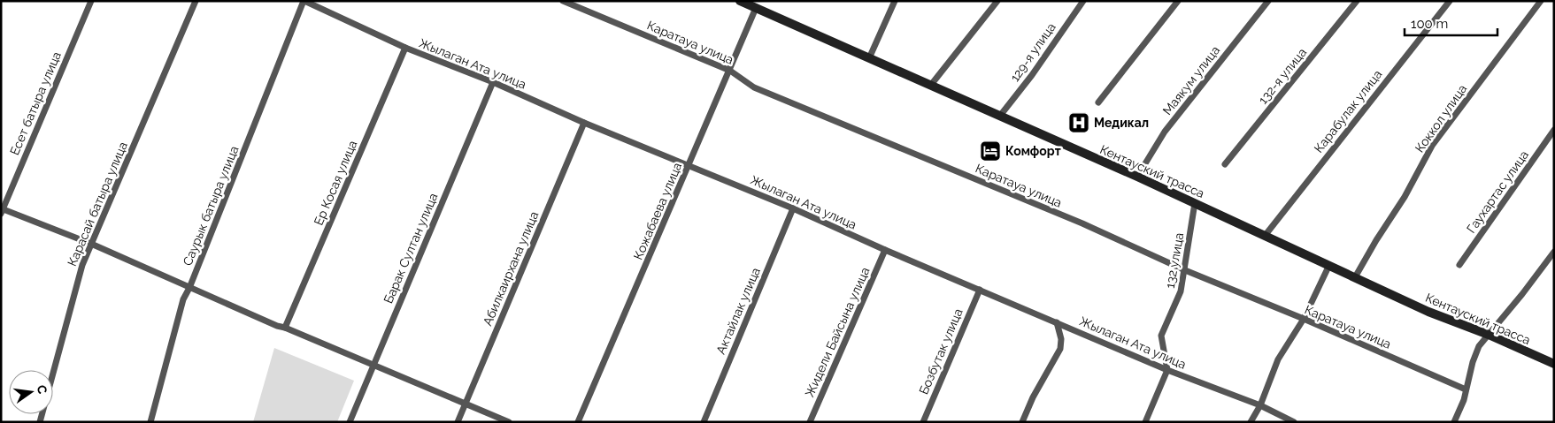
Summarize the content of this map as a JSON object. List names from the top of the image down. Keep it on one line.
{"streets":{"main road":["Кентауский трасса"],"street":["Каратауа улица","129-я улица","Жылаган Ата улица","132-я улица","Маякум улица","Есет батыра улица","Карабулак улица","Коккол улица","Ер Косая улица","Гаухартас улица","Карасай батыра улица","Саурык батыра улица","Кожабаева улица","Барак Султан улица","132 улица","Абилкаирхана улица","Актайлак улица","Жидели Байсына улица","Бозбутак улица"]},"crossings":[["Каратауа улица","Кожабаева улица"],["Каратауа улица","132 улица"],["129-я улица","Кентауский трасса"],["Жылаган Ата улица","Ер Косая улица"],["Жылаган Ата улица","Саурык батыра улица"],["Жылаган Ата улица","Кожабаева улица"],["Жылаган Ата улица","Барак Султан улица"],["Жылаган Ата улица","132 улица"],["Жылаган Ата улица","Абилкаирхана улица"],["Жылаган Ата улица","Актайлак улица"],["Жылаган Ата улица","Жидели Байсына улица"],["Жылаган Ата улица","Бозбутак улица"],["Маякум улица","Кентауский трасса"],["Карабулак улица","Кентауский трасса"],["Коккол улица","Кентауский трасса"],["Кентауский трасса","Кожабаева улица"],["Кентауский трасса","132 улица"]],"places":{"hospital":["Медикал"],"hotel":["Комфорт"]},"scale_bar":"100 m","north":"right"}
